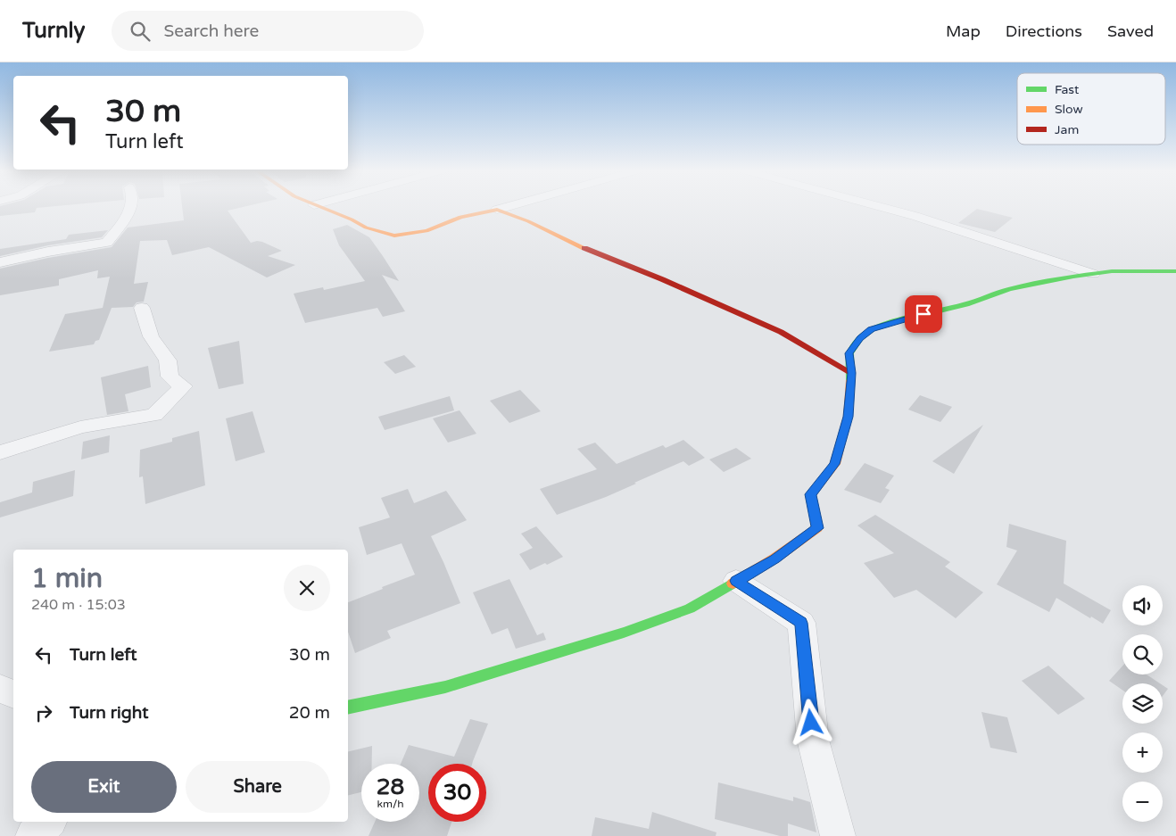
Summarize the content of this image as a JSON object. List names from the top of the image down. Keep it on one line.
{"legend":["Fast","Slow","Jam"],"page":{"header":"Turnly","search":"Search here","nav":["Map","Directions","Saved"],"turn":["30 m","Turn left"],"heading":["1 min","240 m · 15:03"],"map_buttons":["+","−"],"list":[{"name":"Turn left","value":"30 m"},{"name":"Turn right","value":"20 m"}],"buttons":["Exit","Share"],"speed":"28 km/h","limit":"30"}}
